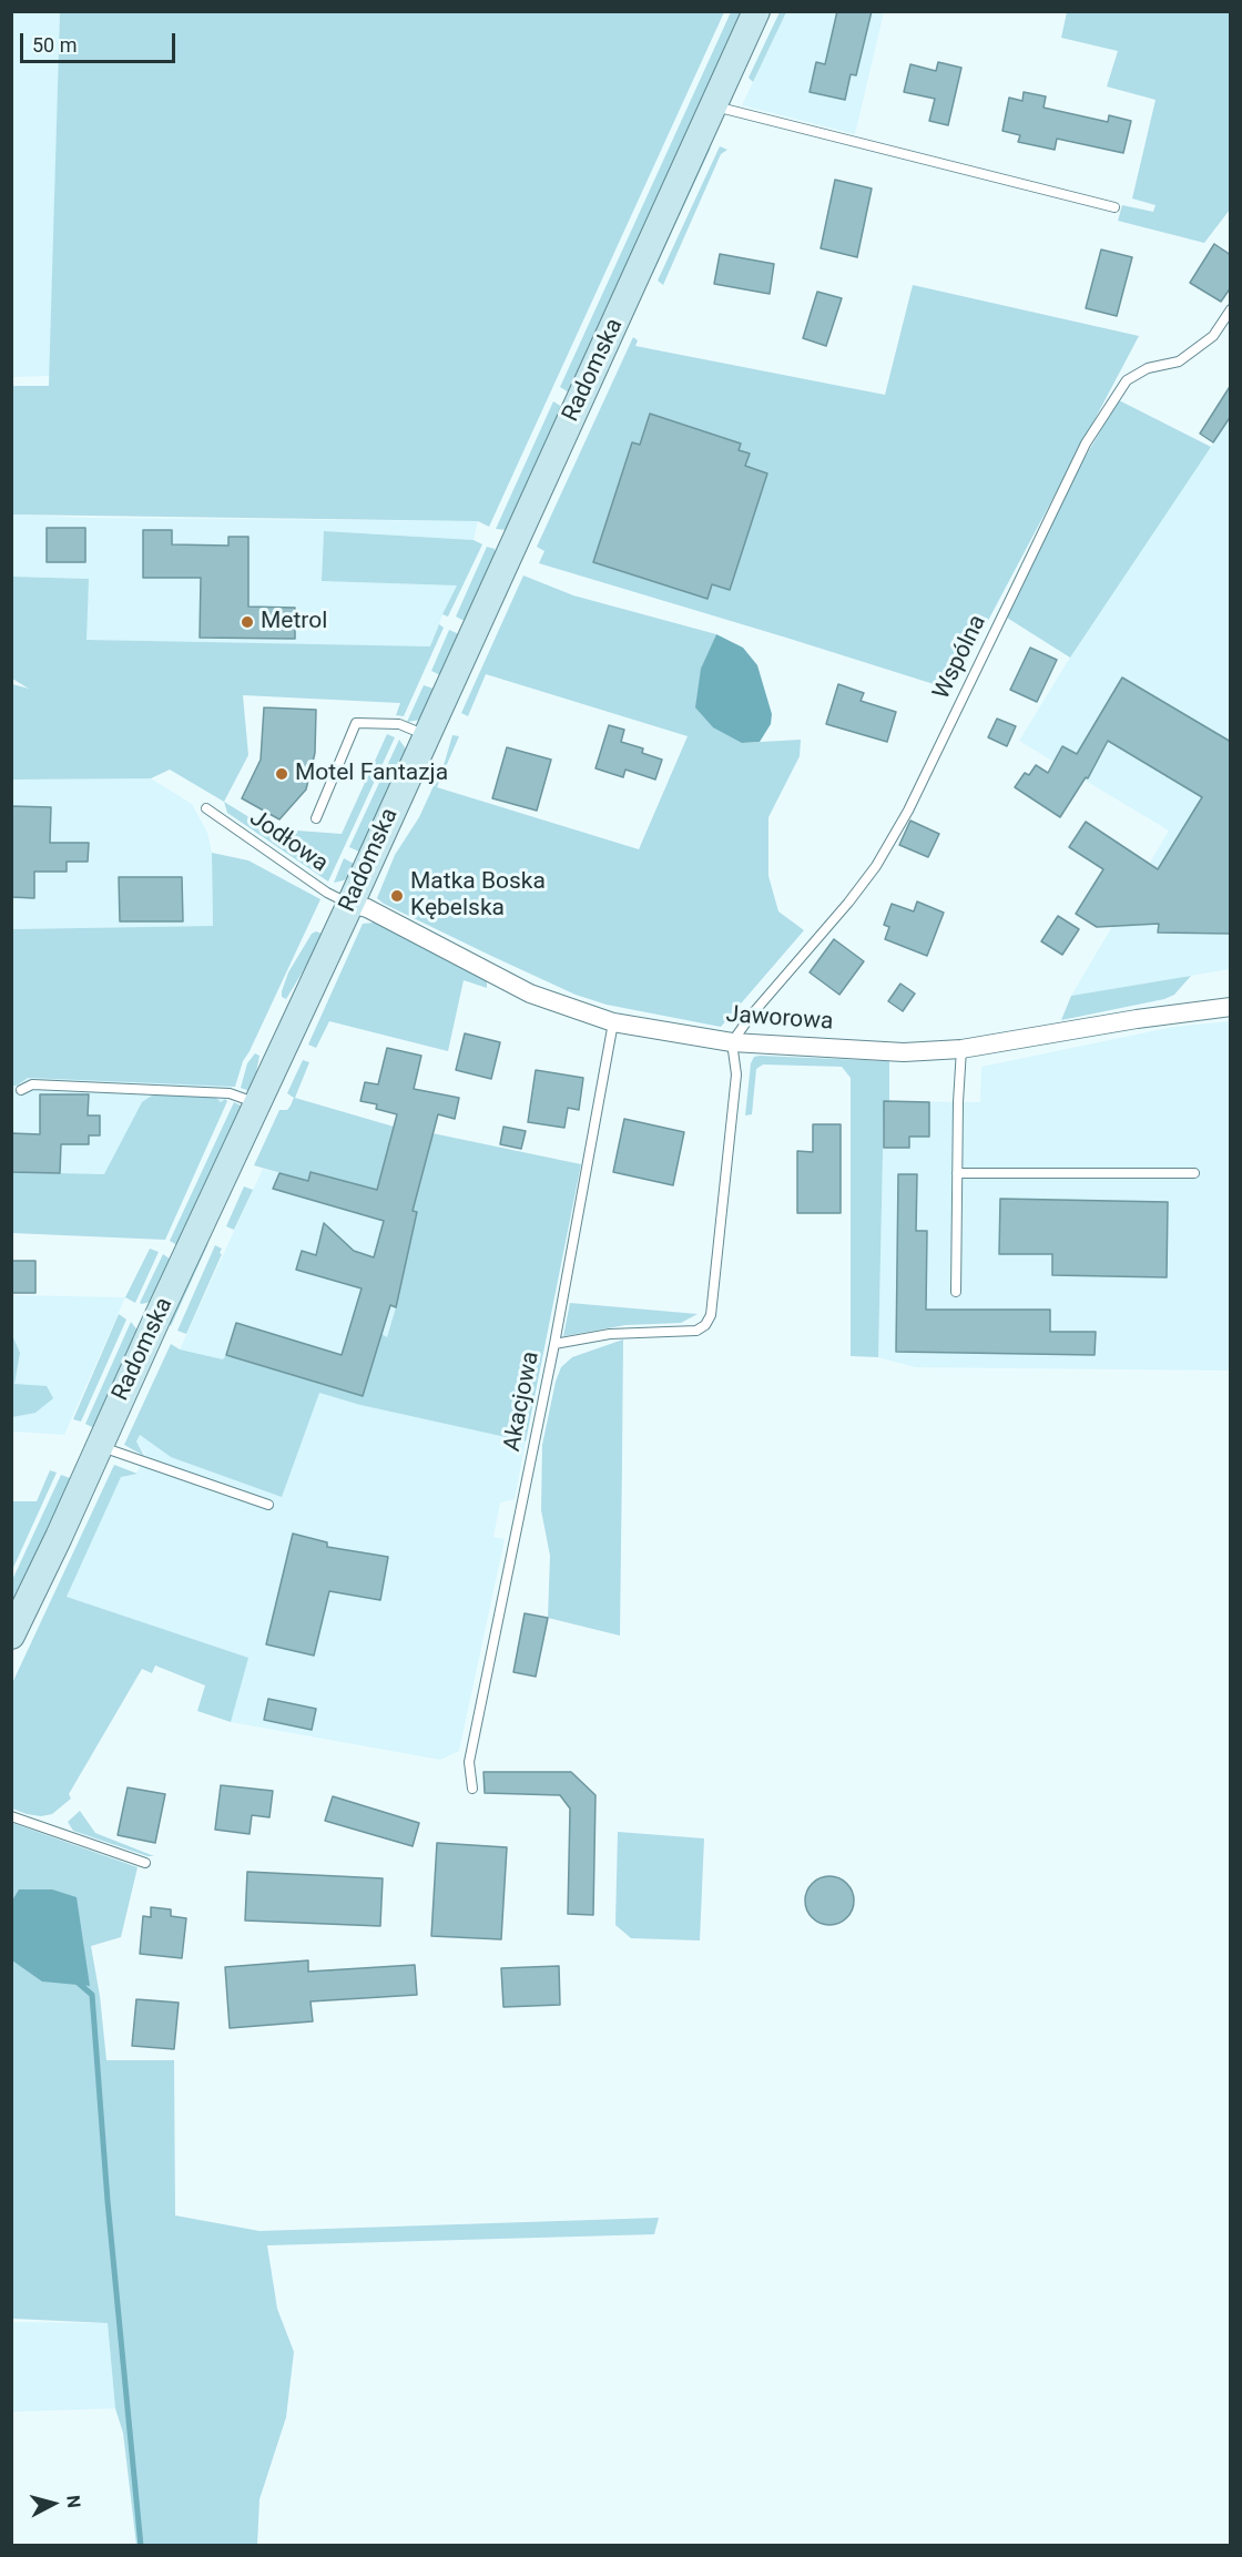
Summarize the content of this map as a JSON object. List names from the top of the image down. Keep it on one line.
{"streets":{"main road":["Radomska"],"street":["Jaworowa"],"lane":["Wspólna","Jodłowa","Akacjowa"]},"crossings":[["Radomska","Jodłowa"],["Radomska","Jaworowa"],["Wspólna","Jaworowa"],["Jodłowa","Jaworowa"],["Jaworowa","Akacjowa"]],"places":["Metrol","Motel Fantazja","Matka Boska Kębelska"],"scale_bar":"50 m","north":"right"}
